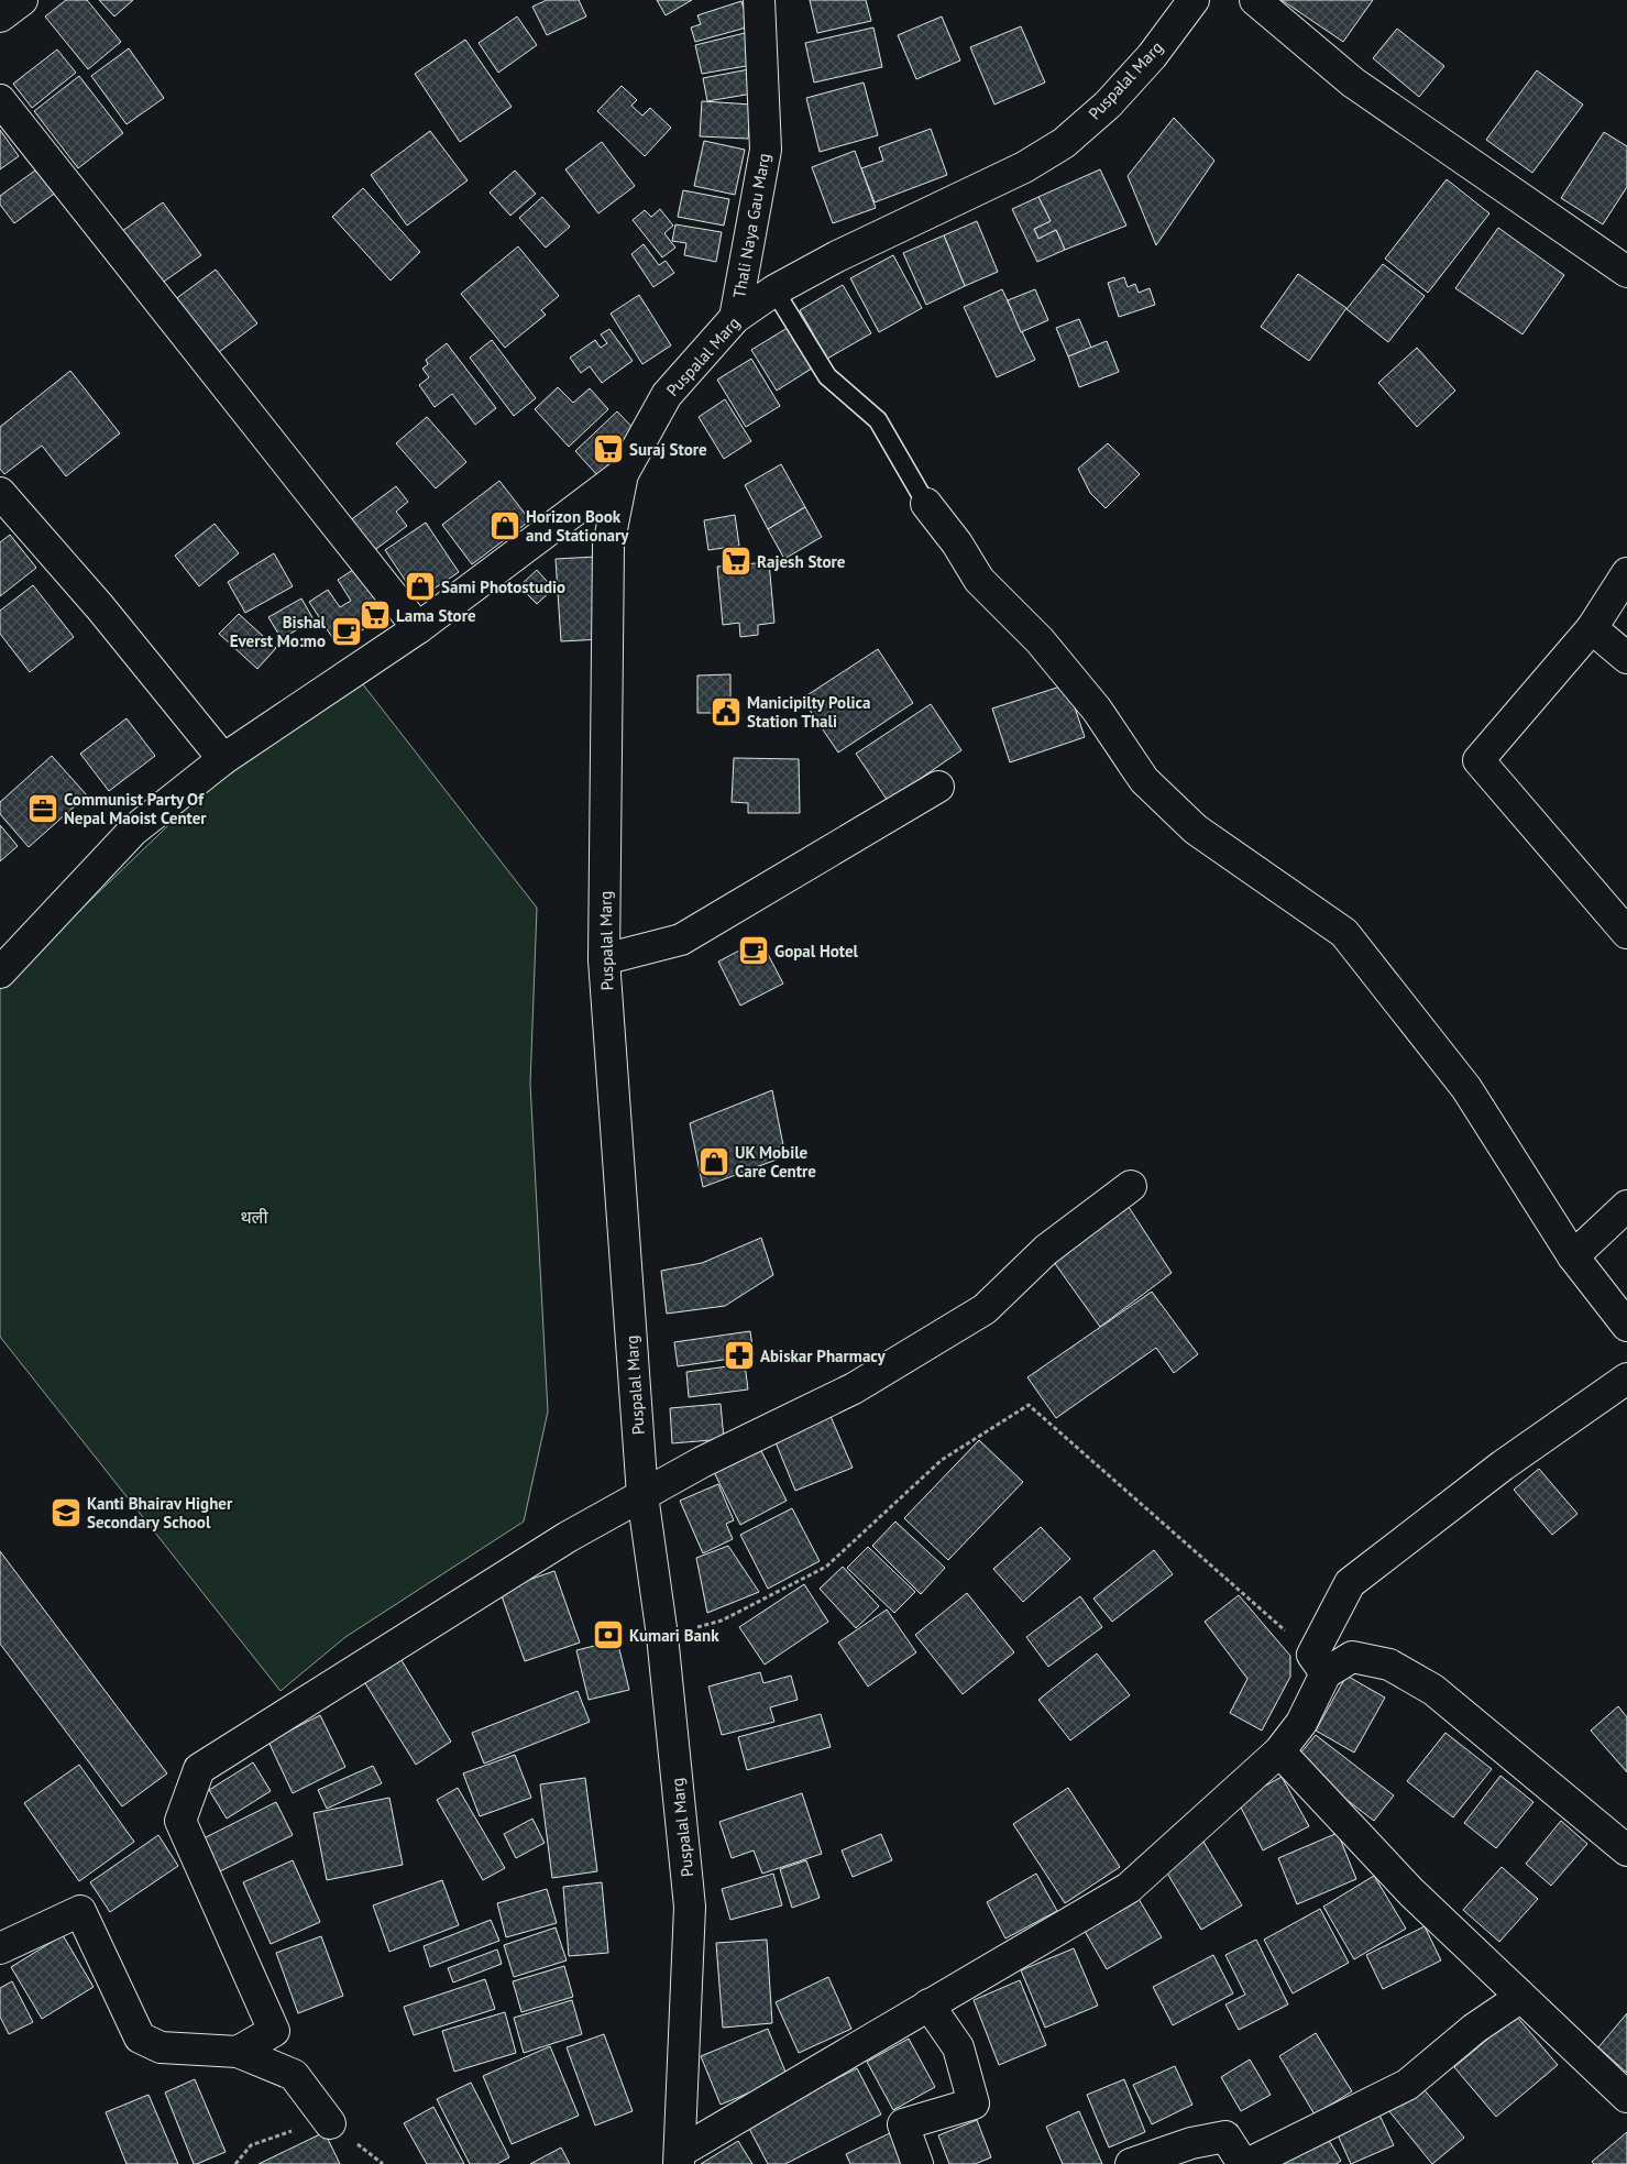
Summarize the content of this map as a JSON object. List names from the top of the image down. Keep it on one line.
{"streets":{"street":["Puspalal Marg","Thali Naya Gau Marg"]},"crossings":[["Puspalal Marg","Thali Naya Gau Marg"]],"districts":["थली"],"places":{"supermarket":["Suraj Store","Rajesh Store","Lama Store"],"shop":["Horizon Book and Stationary","Sami Photostudio","UK Mobile Care Centre"],"cafe":["Bishal Everst Mo:mo","Gopal Hotel"],"public building":["Manicipilty Polica Station Thali"],"office":["Communist Party Of Nepal Maoist Center"],"pharmacy":["Abiskar Pharmacy"],"school or university":["Kanti Bhairav Higher Secondary School"],"bank":["Kumari Bank"]}}
